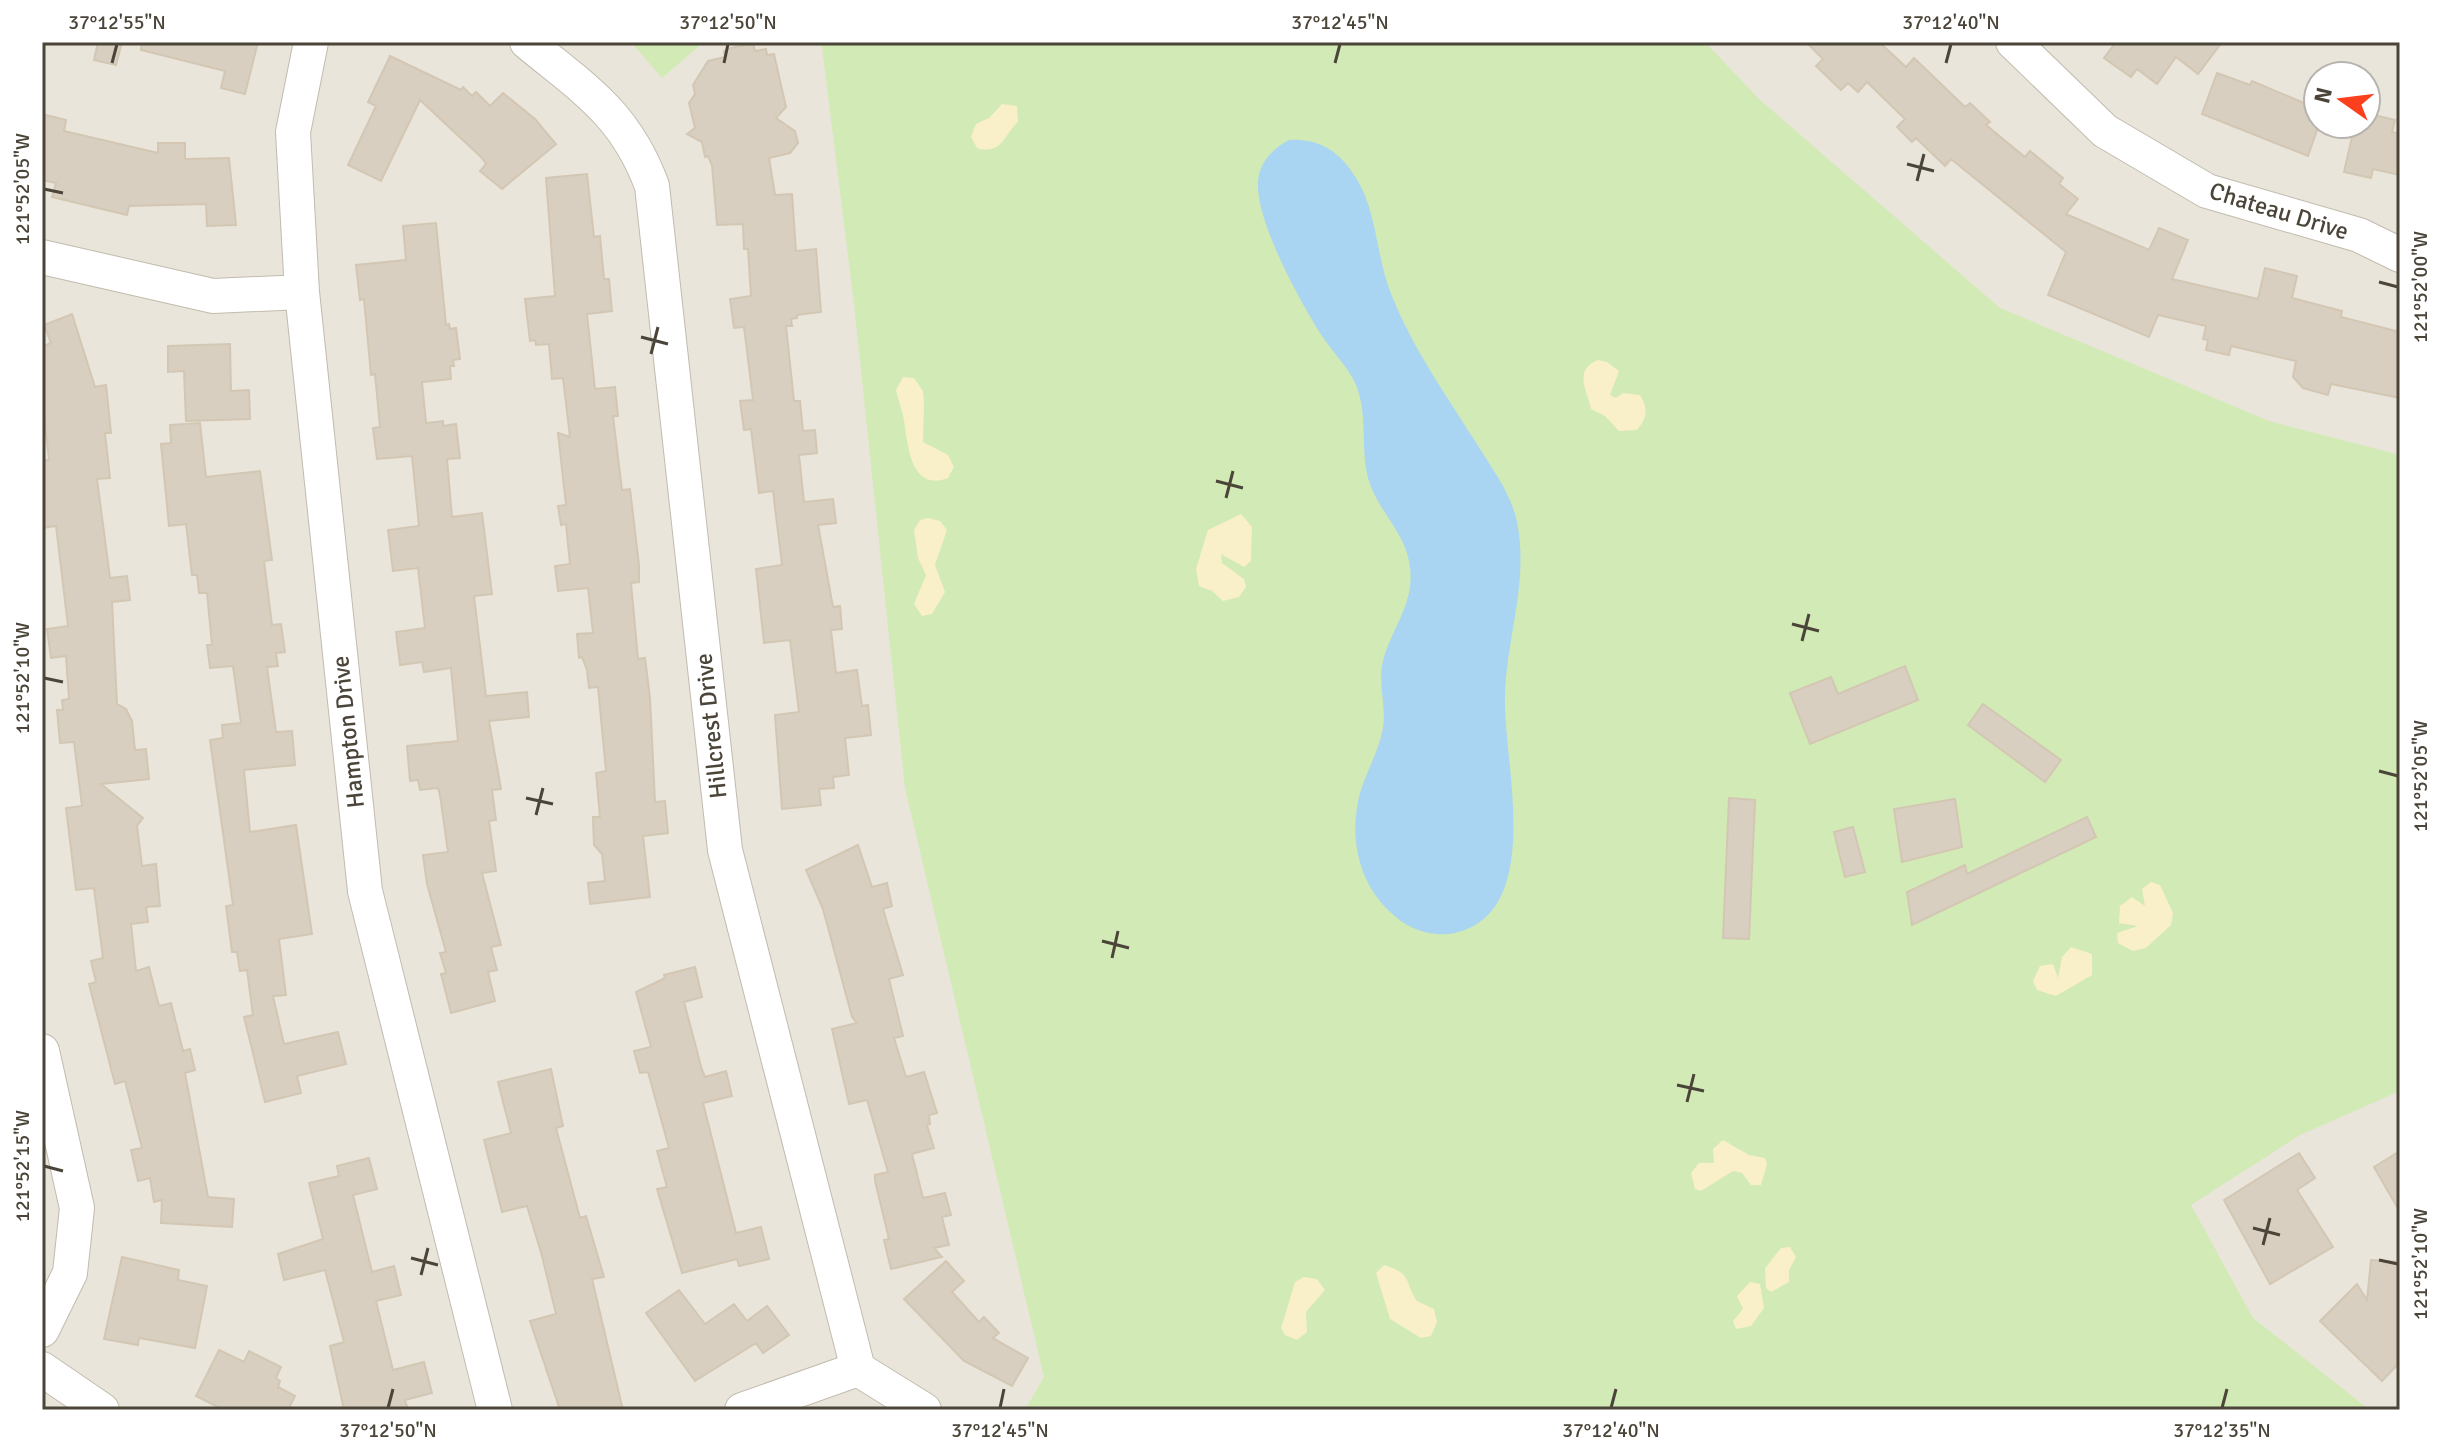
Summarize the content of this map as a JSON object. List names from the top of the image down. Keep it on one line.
{"streets":{"street":["Chateau Drive","Hillcrest Drive","Hampton Drive"]},"north":"left","coordinates":["37°12'55\"N","37°12'50\"N","37°12'45\"N","37°12'40\"N","121°52'05\"W","121°52'00\"W","121°52'10\"W","121°52'15\"W","37°12'35\"N"]}
